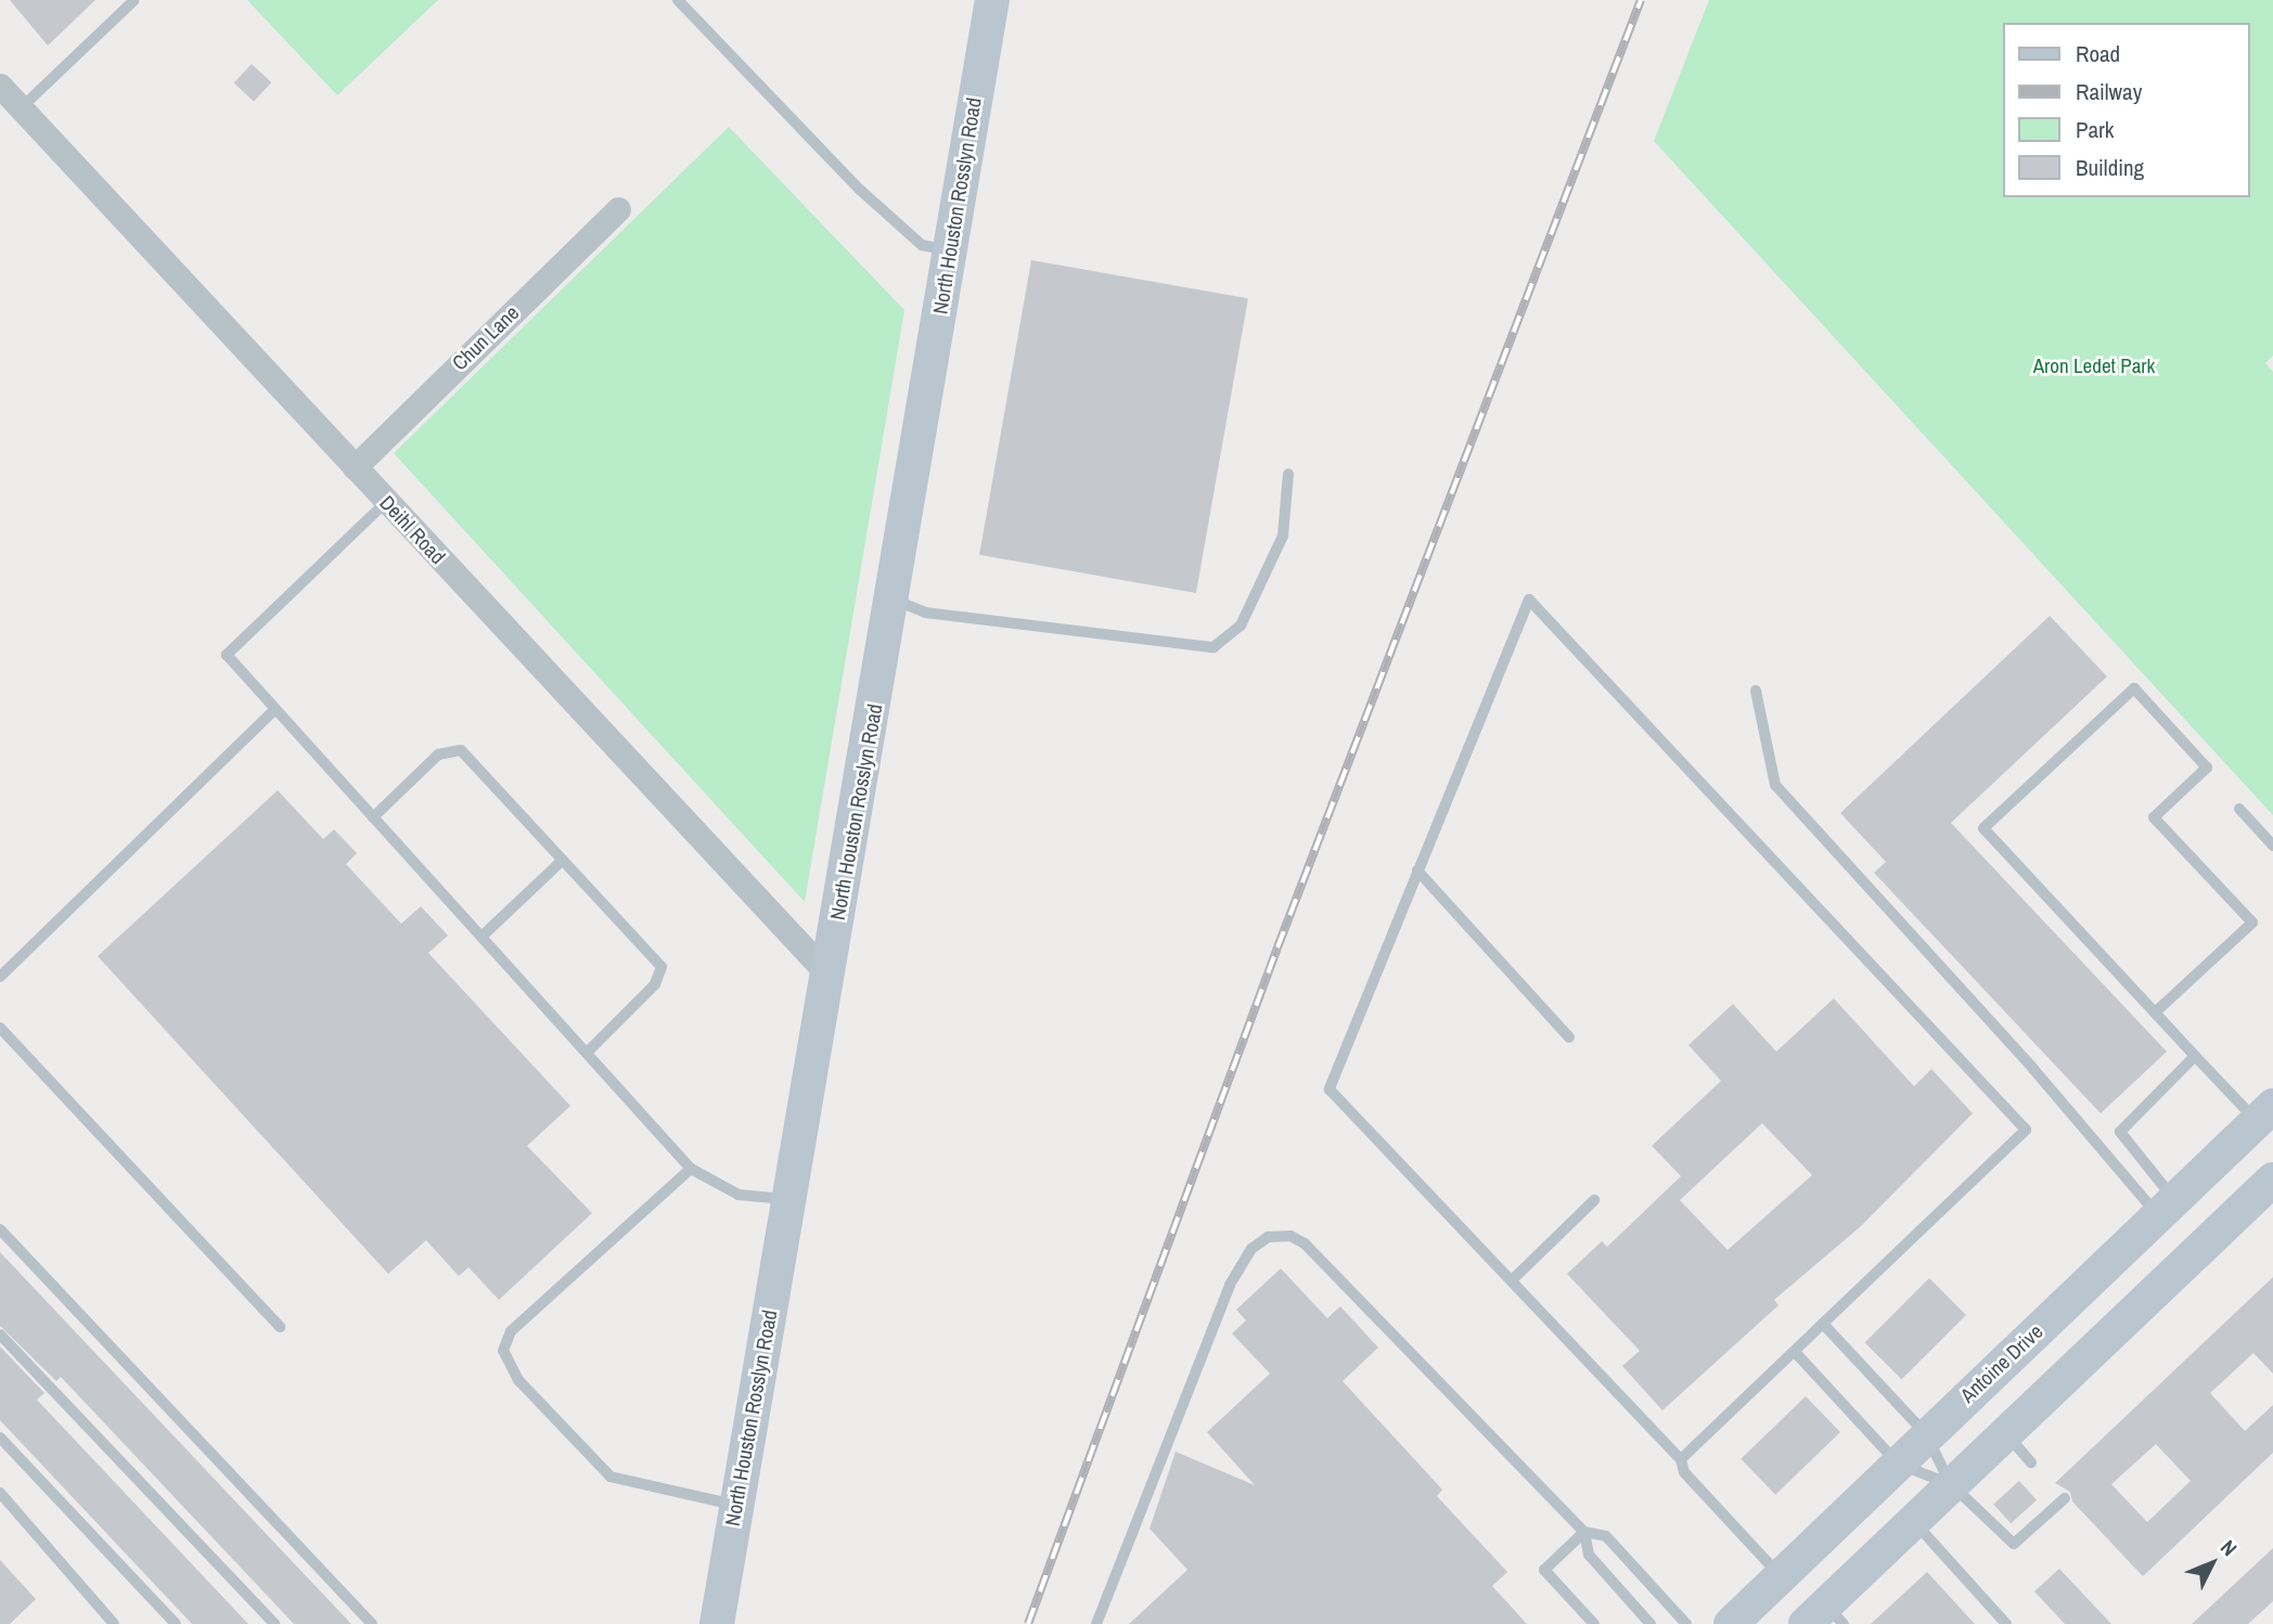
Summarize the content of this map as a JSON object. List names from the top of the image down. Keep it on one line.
{"streets":{"street":["North Houston Rosslyn Road","Chun Lane","Deihl Road","Antoine Drive"]},"crossings":[["North Houston Rosslyn Road","Deihl Road"],["Chun Lane","Deihl Road"]],"parks":["Aron Ledet Park"],"legend":["Road","Railway","Park","Building"],"north":"top right"}
